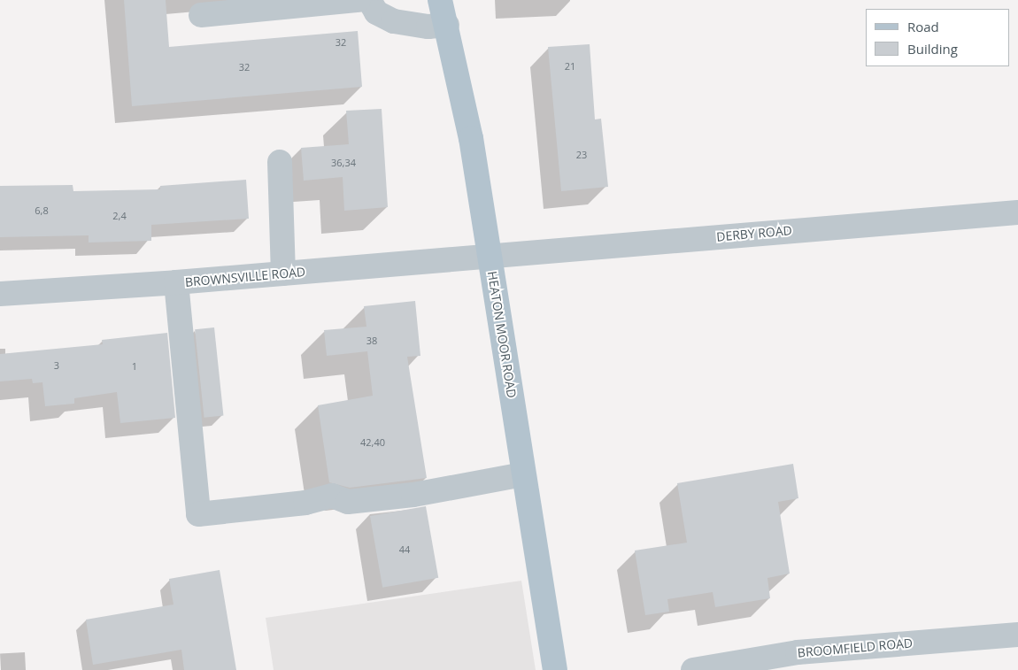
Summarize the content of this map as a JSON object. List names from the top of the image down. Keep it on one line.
{"streets":{"main road":["HEATON MOOR ROAD"],"street":["DERBY ROAD","BROWNSVILLE ROAD","BROOMFIELD ROAD"]},"crossings":[["DERBY ROAD","BROWNSVILLE ROAD"],["DERBY ROAD","HEATON MOOR ROAD"],["BROWNSVILLE ROAD","HEATON MOOR ROAD"]],"house_numbers":["32","21","32","23","36,34","6,8","2,4","38","3","1","42,40","44"],"legend":["Road","Building"]}
